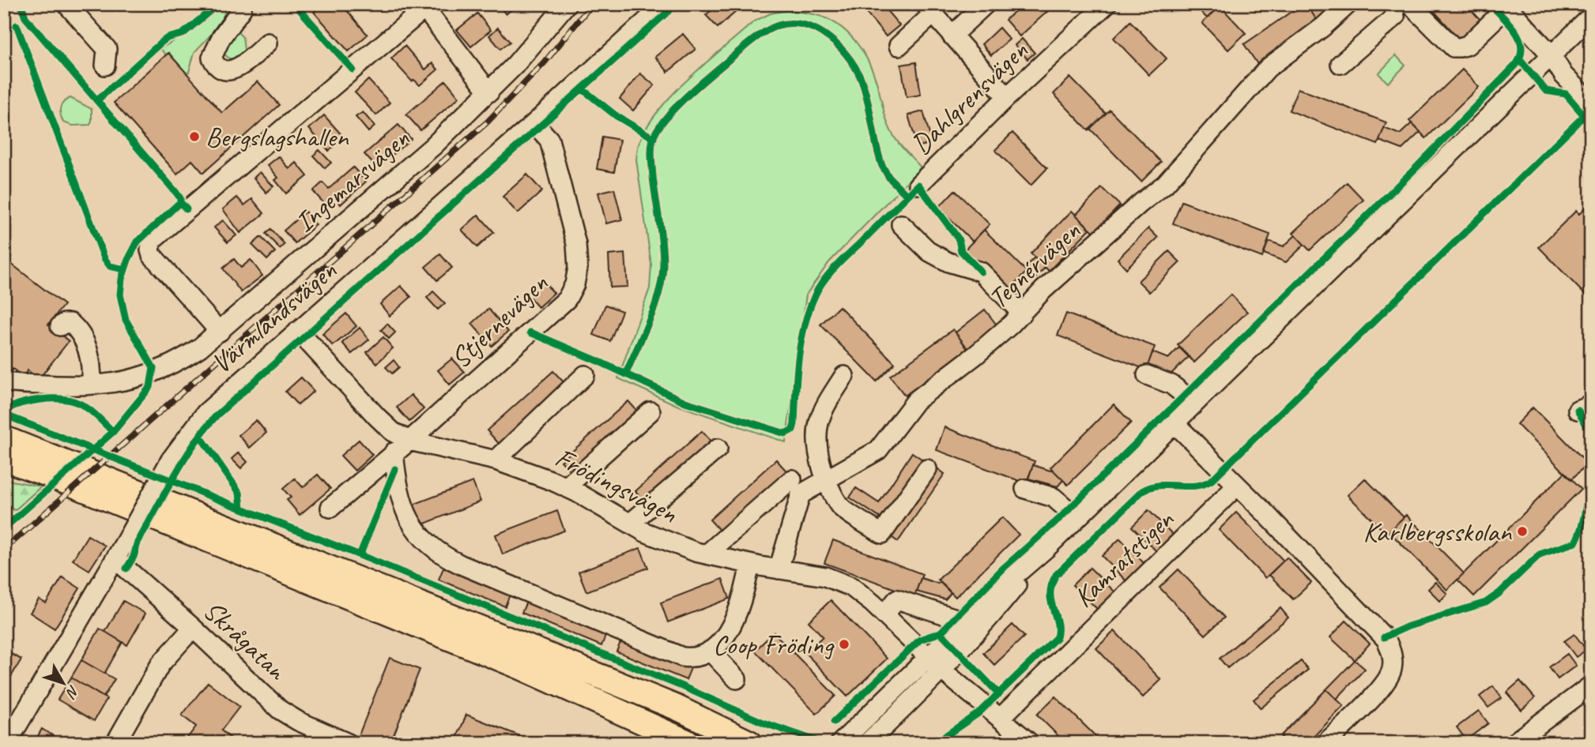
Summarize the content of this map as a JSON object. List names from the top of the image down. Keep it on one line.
{"streets":{"street":["Dahlgrensvägen","Ingemarsvägen","Tegnérvägen","Värmlandsvägen","Stjernevägen","Frödingsvägen","Kamratstigen","Skrågatan"]},"crossings":[["Tegnérvägen","Frödingsvägen"],["Värmlandsvägen","Stjernevägen"],["Värmlandsvägen","Frödingsvägen"],["Värmlandsvägen","Skrågatan"],["Stjernevägen","Frödingsvägen"],["Frödingsvägen","Kamratstigen"]],"places":["Bergslagshallen","Karlbergsskolan","Coop Fröding"],"north":"bottom right"}
